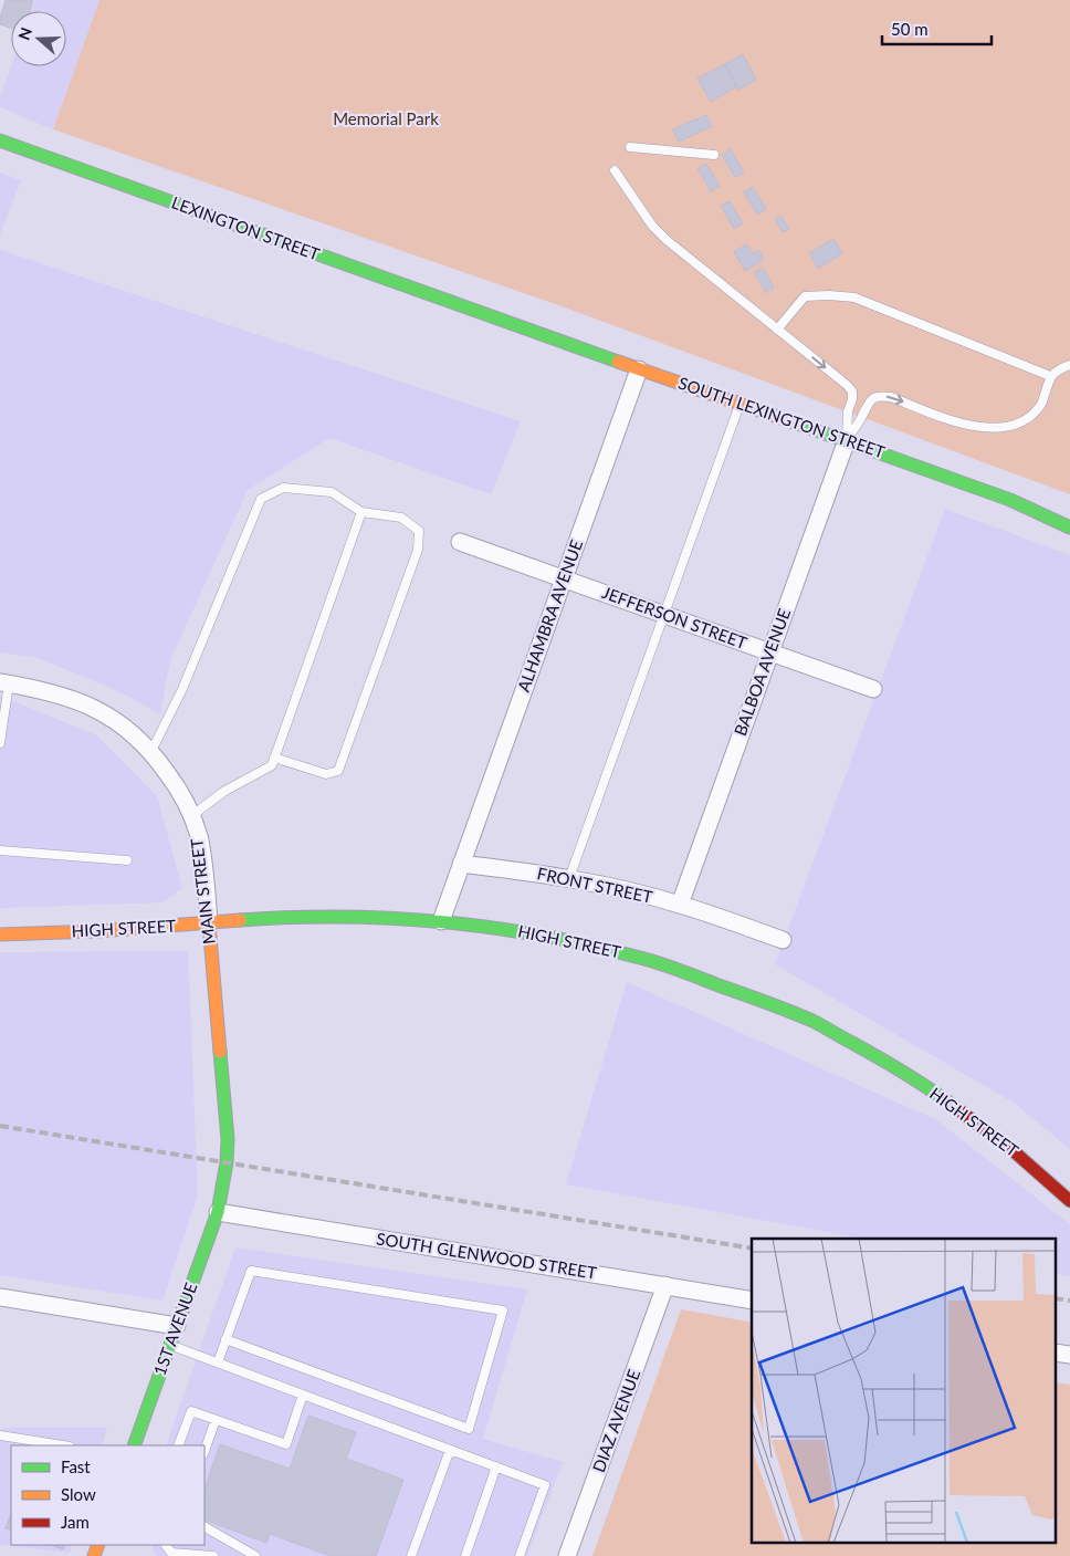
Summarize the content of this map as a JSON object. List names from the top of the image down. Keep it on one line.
{"streets":{"main road":["LEXINGTON STREET","SOUTH LEXINGTON STREET","MAIN STREET","HIGH STREET","1ST AVENUE"],"street":["ALHAMBRA AVENUE","JEFFERSON STREET","BALBOA AVENUE","FRONT STREET","SOUTH GLENWOOD STREET","DIAZ AVENUE"]},"crossings":[["LEXINGTON STREET","SOUTH LEXINGTON STREET"],["SOUTH LEXINGTON STREET","ALHAMBRA AVENUE"],["SOUTH LEXINGTON STREET","BALBOA AVENUE"],["ALHAMBRA AVENUE","JEFFERSON STREET"],["ALHAMBRA AVENUE","FRONT STREET"],["JEFFERSON STREET","BALBOA AVENUE"],["BALBOA AVENUE","FRONT STREET"],["MAIN STREET","HIGH STREET"],["MAIN STREET","SOUTH GLENWOOD STREET"],["MAIN STREET","1ST AVENUE"],["SOUTH GLENWOOD STREET","1ST AVENUE"],["SOUTH GLENWOOD STREET","DIAZ AVENUE"]],"parks":["Memorial Park"],"legend":["Fast","Slow","Jam"],"scale_bar":"50 m","north":"left"}
